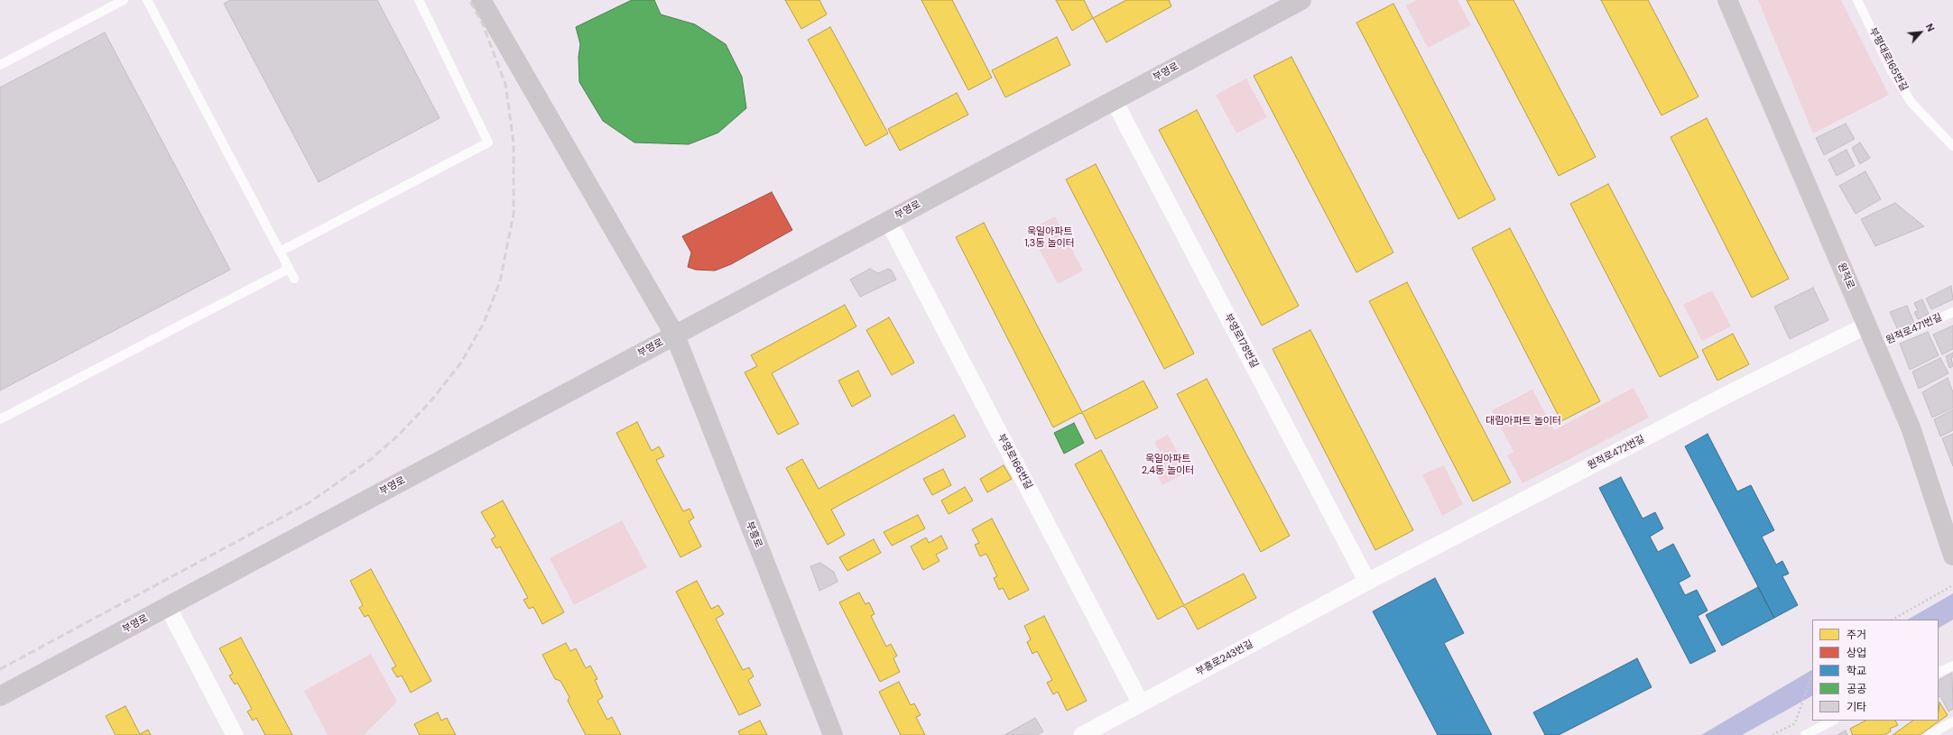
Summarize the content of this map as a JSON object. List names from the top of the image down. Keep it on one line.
{"streets":{"street":["부영로","원적로","부영로178번길","원적로472번길","부영로166번길","부흥로","부흥로243번길"],"lane":["부평대로165번길","원적로471번길"]},"crossings":[["부영로","부영로178번길"],["부영로","부영로166번길"],["부영로","부흥로"],["원적로","원적로471번길"],["원적로","원적로472번길"],["부영로178번길","원적로472번길"],["부영로178번길","부흥로243번길"],["원적로472번길","부흥로243번길"],["부영로166번길","부흥로243번길"]],"parks":["욱일아파트 1,3동 놀이터","대림아파트 놀이터","욱일아파트 2,4동 놀이터"],"legend":["주거","상업","학교","공공","기타"],"north":"top right"}
